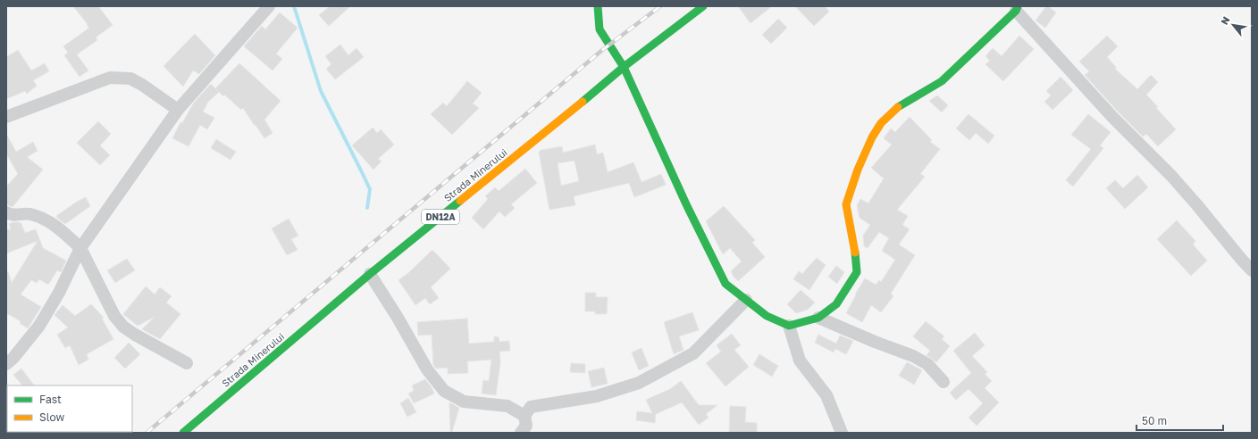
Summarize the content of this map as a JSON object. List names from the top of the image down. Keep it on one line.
{"streets":{"street":["Strada Minerului","DN12A"]},"legend":["Fast","Slow"],"scale_bar":"50 m","north":"top left"}
